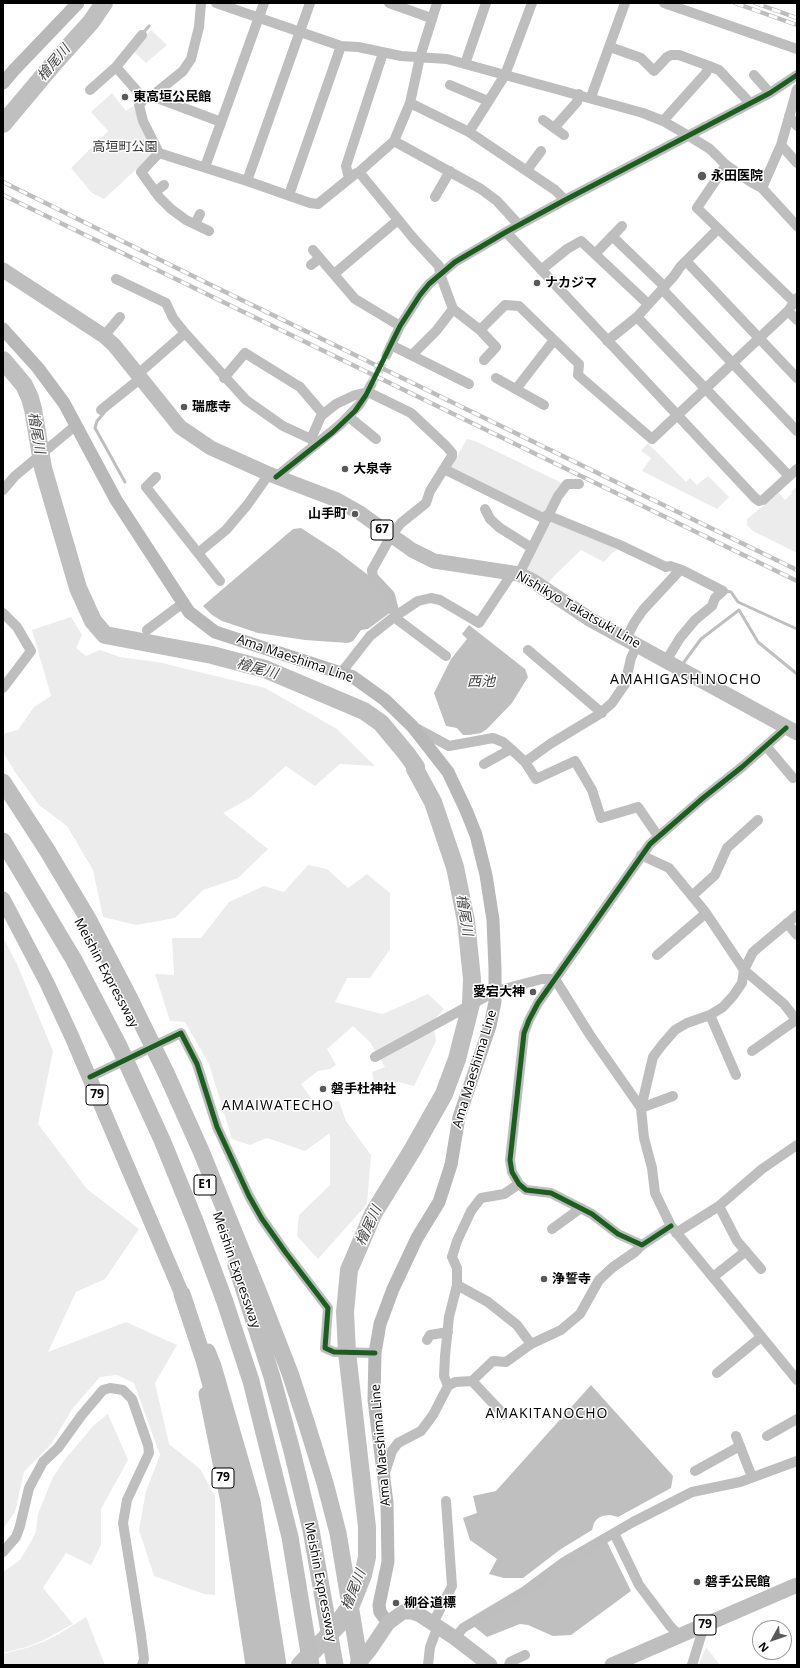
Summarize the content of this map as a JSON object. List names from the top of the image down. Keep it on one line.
{"streets":{"highway":["Meishin Expressway","E1"],"main road":["67","Nishikyo Takatsuki Line","Ama Maeshima Line","79"]},"districts":["AMAHIGASHINOCHO","AMAIWATECHO","AMAKITANOCHO"],"water":["檜尾川","西池"],"parks":["高垣町公園"],"places":["東高垣公民館","永田医院","ナカジマ","瑞應寺","大泉寺","山手町","愛宕大神","磐手杜神社","浄誓寺","磐手公民館","柳谷道標"],"north":"bottom left"}
